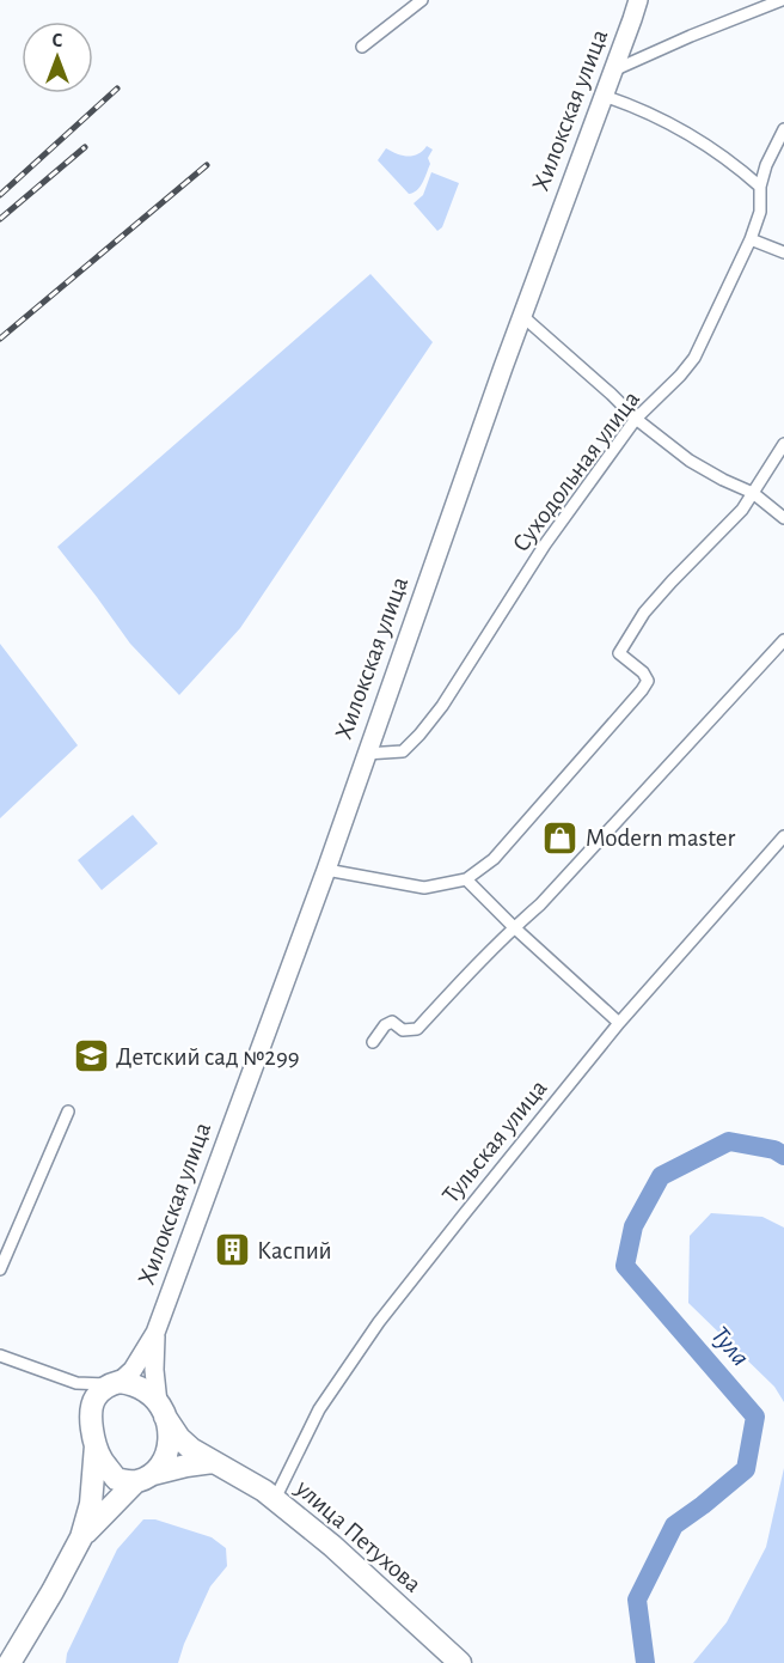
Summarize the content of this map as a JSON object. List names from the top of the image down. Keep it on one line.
{"streets":{"highway":["улица Петухова"],"main road":["Хилокская улица"],"street":["Суходольная улица","Тульская улица"]},"crossings":[["Хилокская улица","Суходольная улица"],["Тульская улица","улица Петухова"]],"water":["Тула"],"places":{"shop":["Modern master"],"school or university":["Детский сад №299"],"building":["Каспий"]},"north":"top"}
